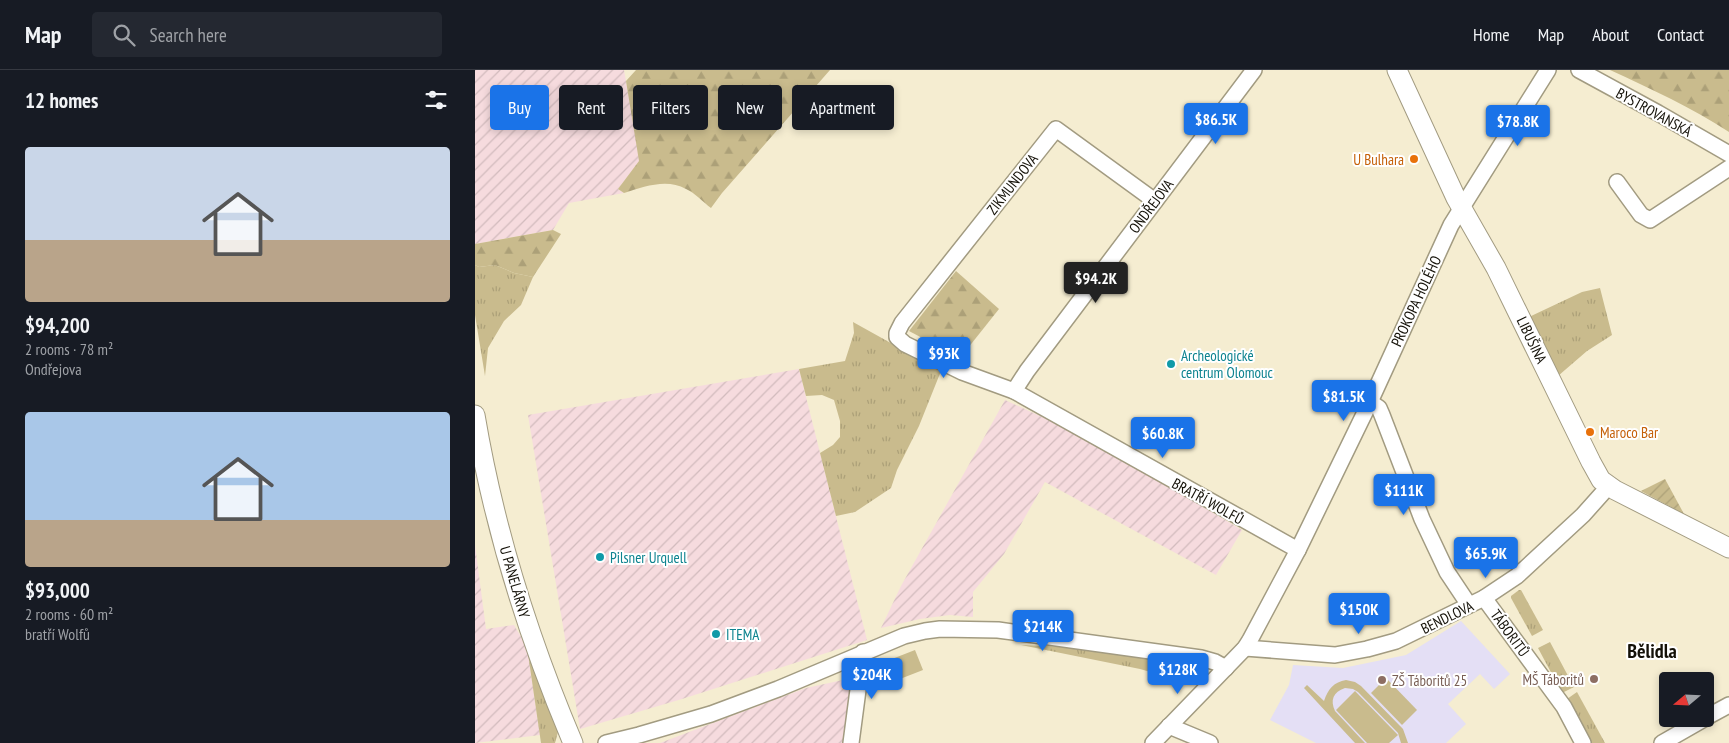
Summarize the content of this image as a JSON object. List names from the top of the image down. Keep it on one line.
{"streets":{"street":["BYSTROVANSKÁ","ZIKMUNDOVA","ONDŘEJOVA","PROKOPA HOLÉHO","LIBUŠINA","BRATŘÍ WOLFŮ","U PANELÁRNY","BENDLOVA","TÁBORITŮ"]},"crossings":[["ZIKMUNDOVA","ONDŘEJOVA"],["ZIKMUNDOVA","BRATŘÍ WOLFŮ"],["ONDŘEJOVA","BRATŘÍ WOLFŮ"],["PROKOPA HOLÉHO","LIBUŠINA"],["PROKOPA HOLÉHO","BRATŘÍ WOLFŮ"],["PROKOPA HOLÉHO","BENDLOVA"],["LIBUŠINA","BENDLOVA"],["BENDLOVA","TÁBORITŮ"]],"districts":["Bělidla"],"places":["U Bulhara","Archeologické centrum Olomouc","Maroco Bar","Pilsner Urquell","ITEMA","MŠ Táboritů","ZŠ Táboritů 25"],"north":"left","page":{"header":"Map","search":"Search here","nav":["Home","Map","About","Contact"],"heading":"12 homes","chip":["Buy","Rent","Filters","New","Apartment"],"price":["$86.5K","$78.8K","$94.2K","$93K","$81.5K","$60.8K","$111K","$65.9K","$150K","$214K","$128K","$204K"],"list":[{"name":"$94,200","note":"2 rooms · 78 m² · Ondřejova"},{"name":"$93,000","note":"2 rooms · 60 m² · bratří Wolfů"}]}}
